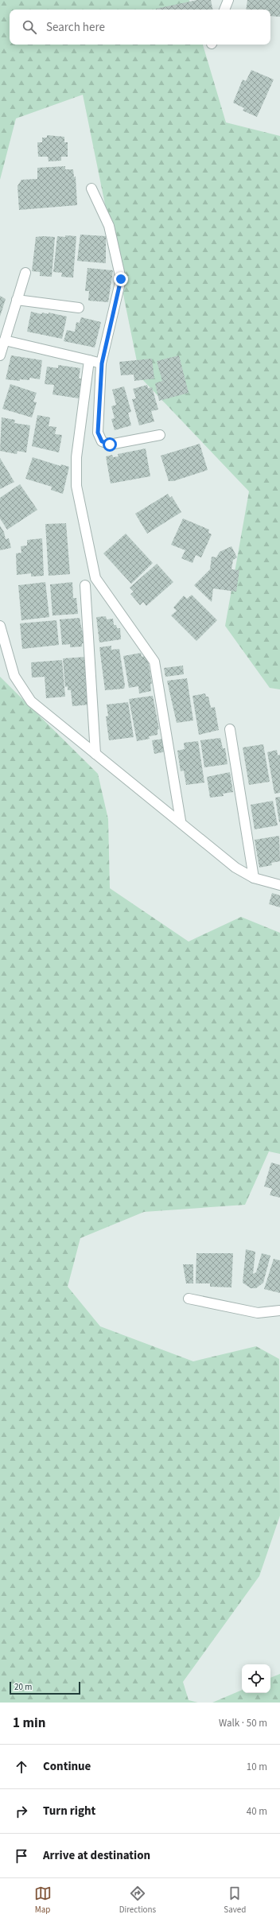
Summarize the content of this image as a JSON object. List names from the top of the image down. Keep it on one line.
{"scale_bar":"20 m","page":{"search":"Search here","scale":"20 m","heading":["1 min","Walk · 50 m"],"list":[["Continue","10 m"],["Turn right","40 m"],"Arrive at destination"],"nav":["Map","Directions","Saved"]}}
